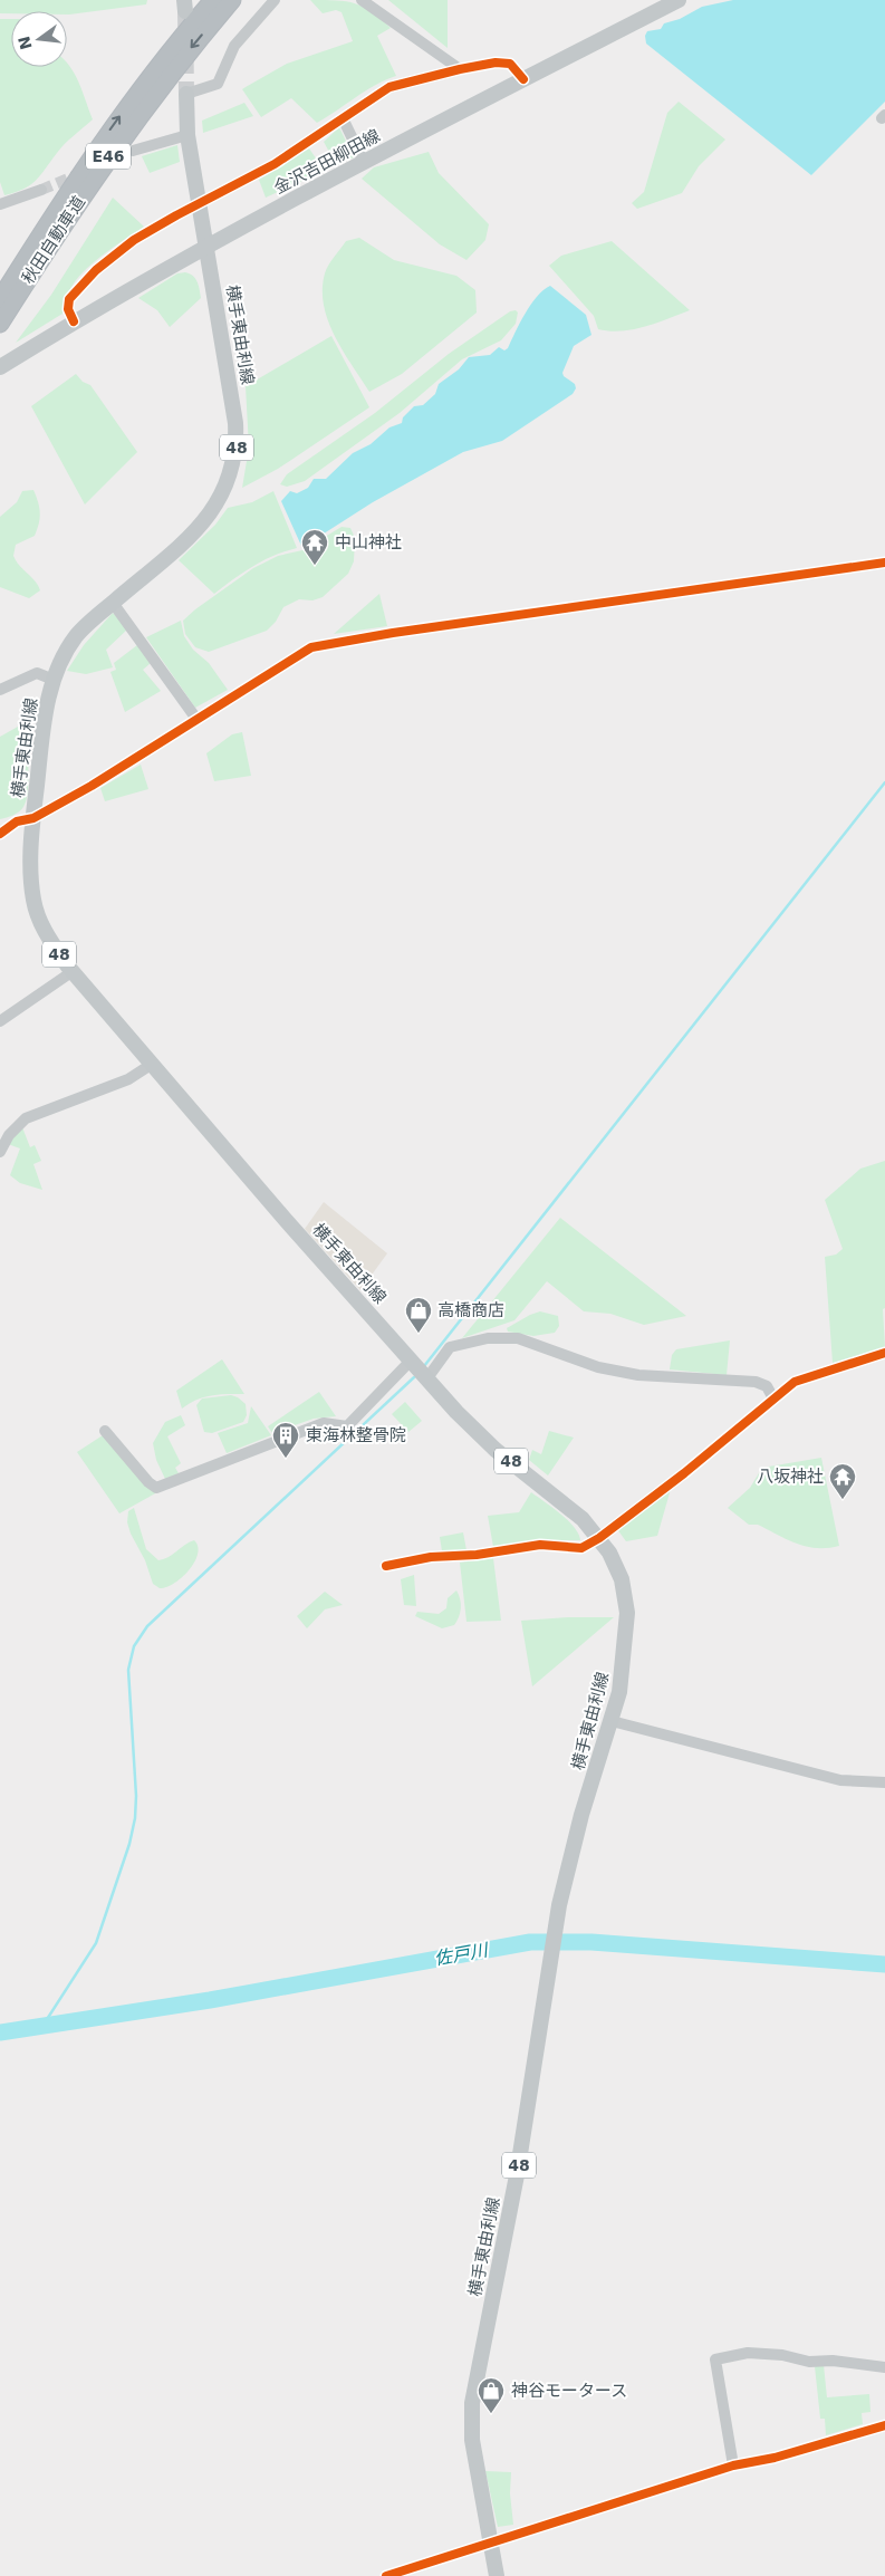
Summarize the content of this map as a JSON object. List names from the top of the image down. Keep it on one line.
{"streets":{"highway":["E46","秋田自動車道"],"main road":["金沢吉田柳田線","横手東由利線","48"]},"crossings":[["金沢吉田柳田線","横手東由利線"]],"water":["佐戸川"],"places":{"temple":["中山神社","八坂神社"],"shop":["高橋商店","神谷モータース"],"building":["東海林整骨院"]},"north":"left"}
